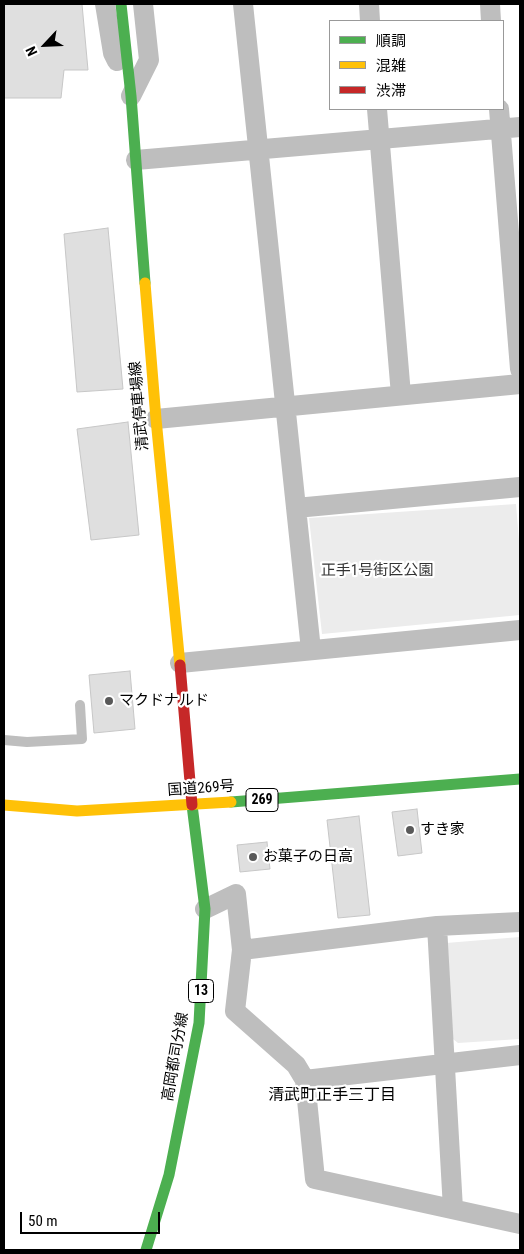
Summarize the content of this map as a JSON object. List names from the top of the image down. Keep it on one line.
{"streets":{"main road":["清武停車場線","国道269号","269","13","高岡都司分線"]},"crossings":[["清武停車場線","国道269号"],["清武停車場線","高岡都司分線"],["国道269号","高岡都司分線"]],"districts":["清武町正手三丁目"],"parks":["正手1号街区公園"],"places":["マクドナルド","すき家","お菓子の日高"],"legend":["順調","混雑","渋滞"],"scale_bar":"50 m","north":"bottom left"}
